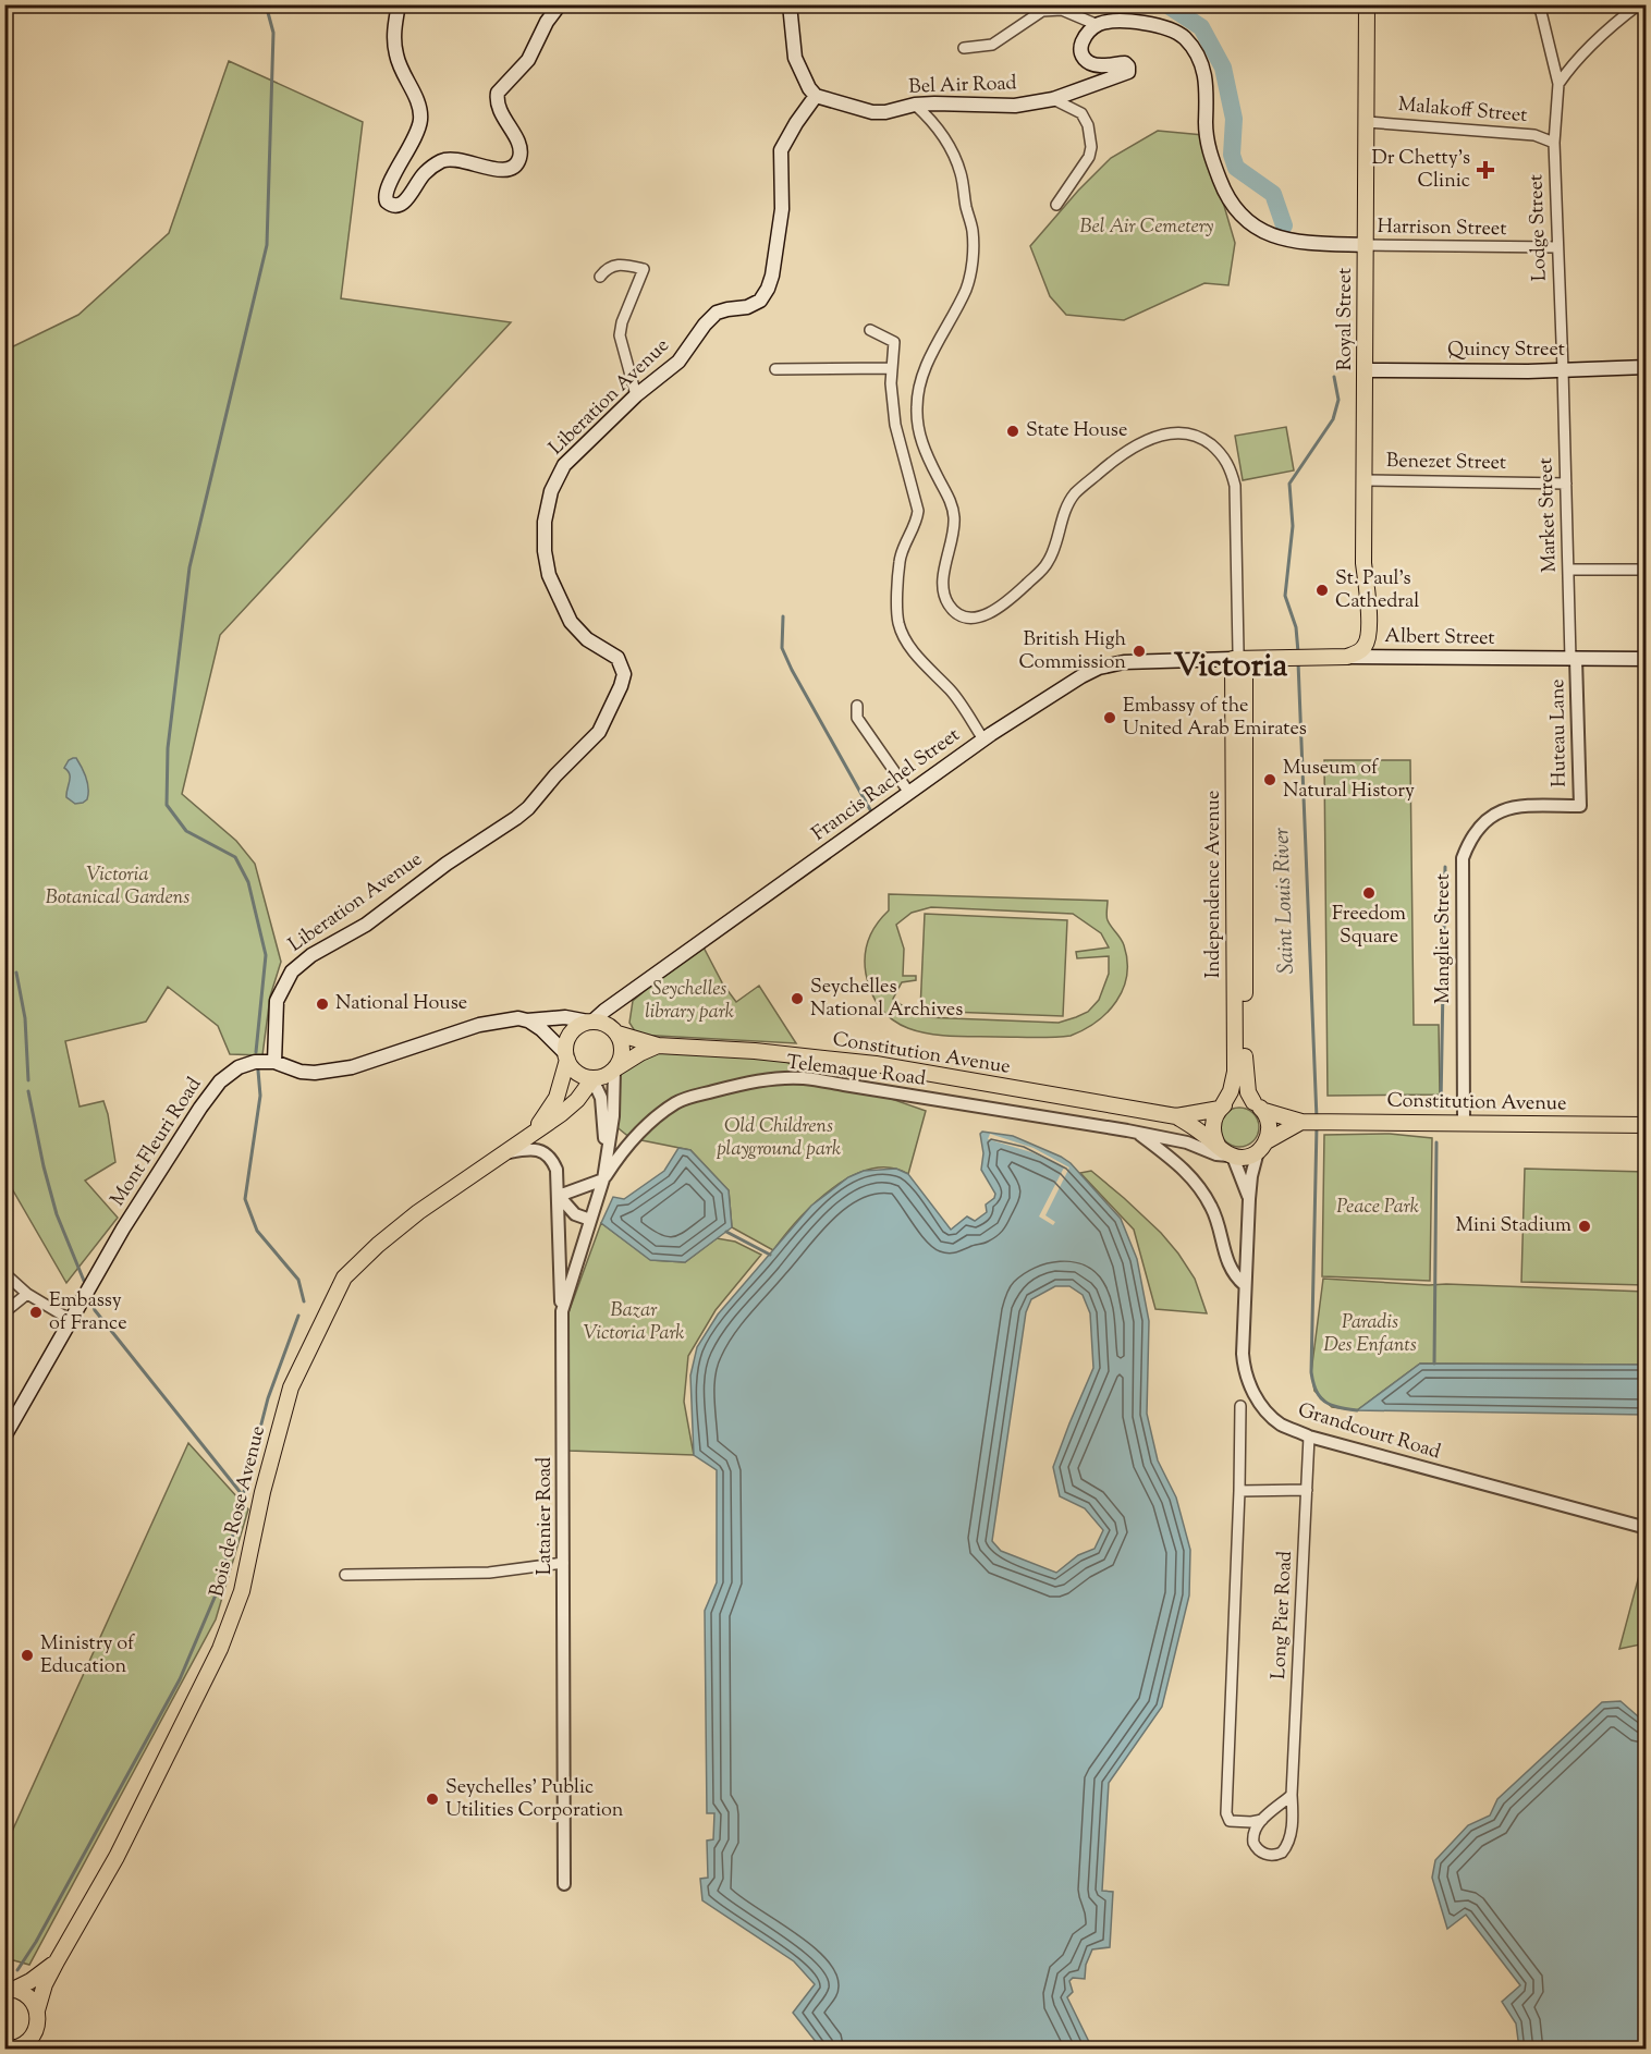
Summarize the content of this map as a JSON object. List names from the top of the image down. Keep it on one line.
{"streets":{"main road":["Bel Air Road","Royal Street","Quincy Street","Liberation Avenue","Albert Street","Francis Rachel Street","Independence Avenue","Constitution Avenue","Mont Fleuri Road","Bois de Rose Avenue"],"street":["Malakoff Street","Lodge Street","Harrison Street","Benezet Street","Market Street","Huteau Lane","Manglier Street","Telemaque Road","Grandcourt Road","Latanier Road","Long Pier Road"]},"crossings":[["Bel Air Road","Liberation Avenue"],["Malakoff Street","Lodge Street"],["Malakoff Street","Royal Street"],["Lodge Street","Harrison Street"],["Lodge Street","Quincy Street"],["Lodge Street","Market Street"],["Harrison Street","Royal Street"],["Royal Street","Quincy Street"],["Royal Street","Benezet Street"],["Quincy Street","Market Street"],["Liberation Avenue","Mont Fleuri Road"],["Benezet Street","Market Street"],["Market Street","Albert Street"],["Market Street","Huteau Lane"],["Albert Street","Huteau Lane"],["Albert Street","Francis Rachel Street"],["Albert Street","Independence Avenue"],["Huteau Lane","Manglier Street"],["Francis Rachel Street","Independence Avenue"],["Francis Rachel Street","Constitution Avenue"],["Francis Rachel Street","Mont Fleuri Road"],["Francis Rachel Street","Bois de Rose Avenue"],["Francis Rachel Street","Latanier Road"],["Independence Avenue","Constitution Avenue"],["Independence Avenue","Telemaque Road"],["Independence Avenue","Grandcourt Road"],["Manglier Street","Constitution Avenue"],["Constitution Avenue","Telemaque Road"],["Constitution Avenue","Mont Fleuri Road"],["Constitution Avenue","Grandcourt Road"],["Constitution Avenue","Bois de Rose Avenue"],["Constitution Avenue","Latanier Road"],["Telemaque Road","Grandcourt Road"],["Telemaque Road","Latanier Road"],["Mont Fleuri Road","Bois de Rose Avenue"],["Mont Fleuri Road","Latanier Road"],["Grandcourt Road","Long Pier Road"],["Bois de Rose Avenue","Latanier Road"]],"districts":["Victoria"],"water":["Saint Louis River"],"parks":["Bel Air Cemetery","Victoria Botanical Gardens","Seychelles library park","Old Childrens playground park","Peace Park","Bazar Victoria Park","Paradis Des Enfants"],"places":{"health":["Dr Chetty's Clinic"],"other":["State House","St. Paul's Cathedral","British High Commission","Embassy of the United Arab Emirates","Museum of Natural History","Freedom Square","Seychelles National Archives","National House","Mini Stadium","Embassy of France","Ministry of Education","Seychelles' Public Utilities Corporation"]}}
